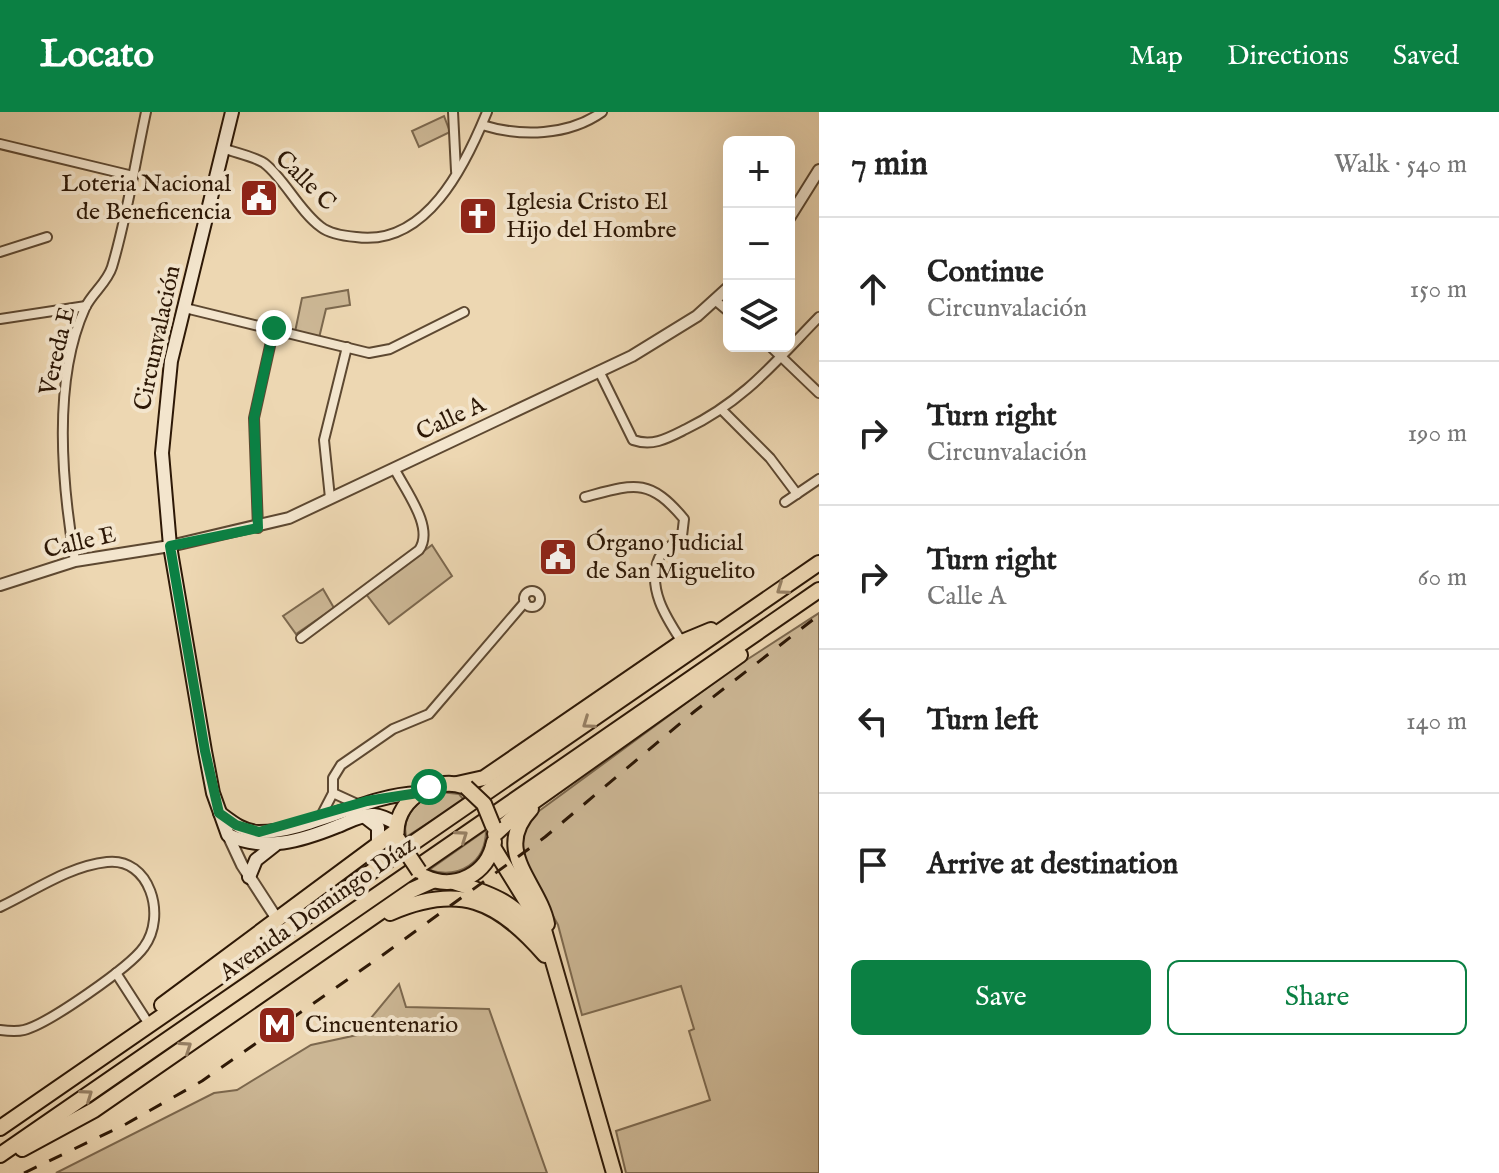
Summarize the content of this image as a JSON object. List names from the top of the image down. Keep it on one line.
{"streets":{"main road":["Circunvalación","Avenida Domingo Díaz"],"street":["Calle C","Vereda E","Calle A","Calle E"]},"crossings":[["Calle C","Circunvalación"],["Circunvalación","Calle A"],["Circunvalación","Calle E"],["Vereda E","Calle E"],["Calle A","Calle E"]],"places":{"public building":["Loteria Nacional de Beneficencia","Órgano Judicial de San Miguelito"],"church":["Iglesia Cristo El Hijo del Hombre"],"metro station":["Cincuentenario"]},"page":{"header":"Locato","nav":["Map","Directions","Saved"],"heading":["7 min","Walk · 540 m"],"map_buttons":["+","−"],"list":[["Continue","Circunvalación","150 m"],["Turn right","Circunvalación","190 m"],["Turn right","Calle A","60 m"],["Turn left","140 m"],"Arrive at destination"],"buttons":["Save","Share"]}}
